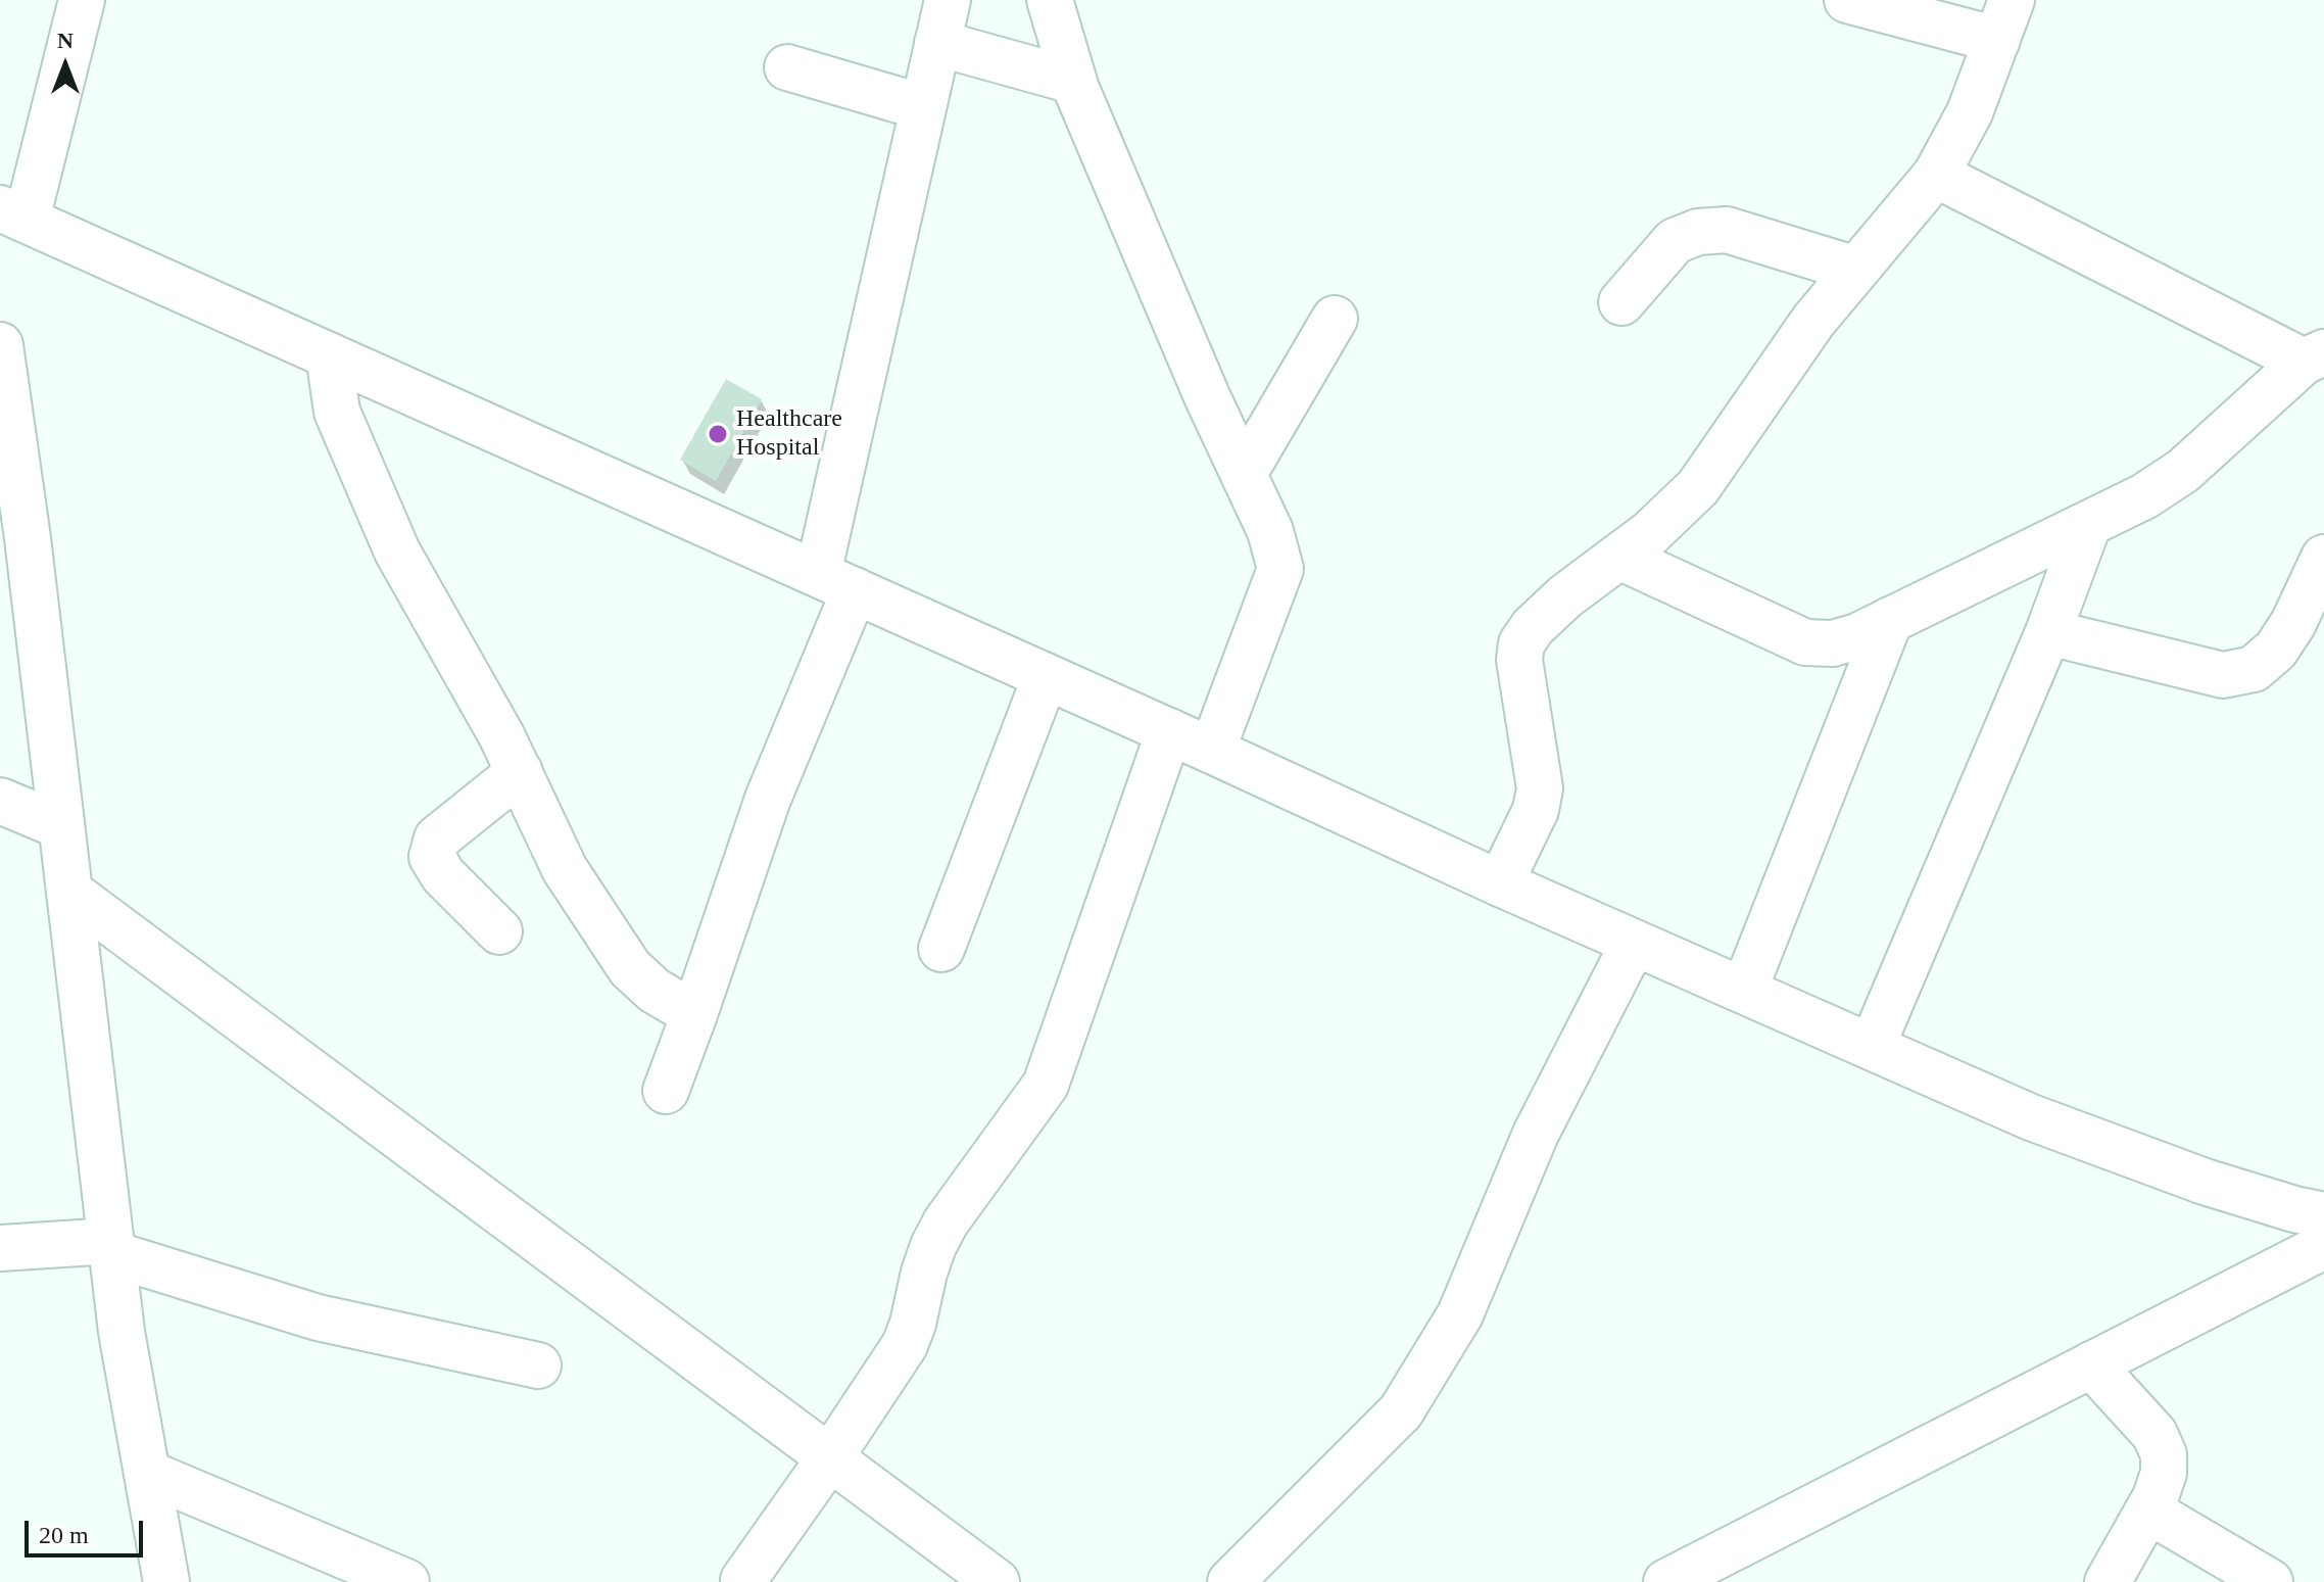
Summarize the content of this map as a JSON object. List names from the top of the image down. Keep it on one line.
{"places":["Healthcare Hospital"],"scale_bar":"20 m","north":"top"}
